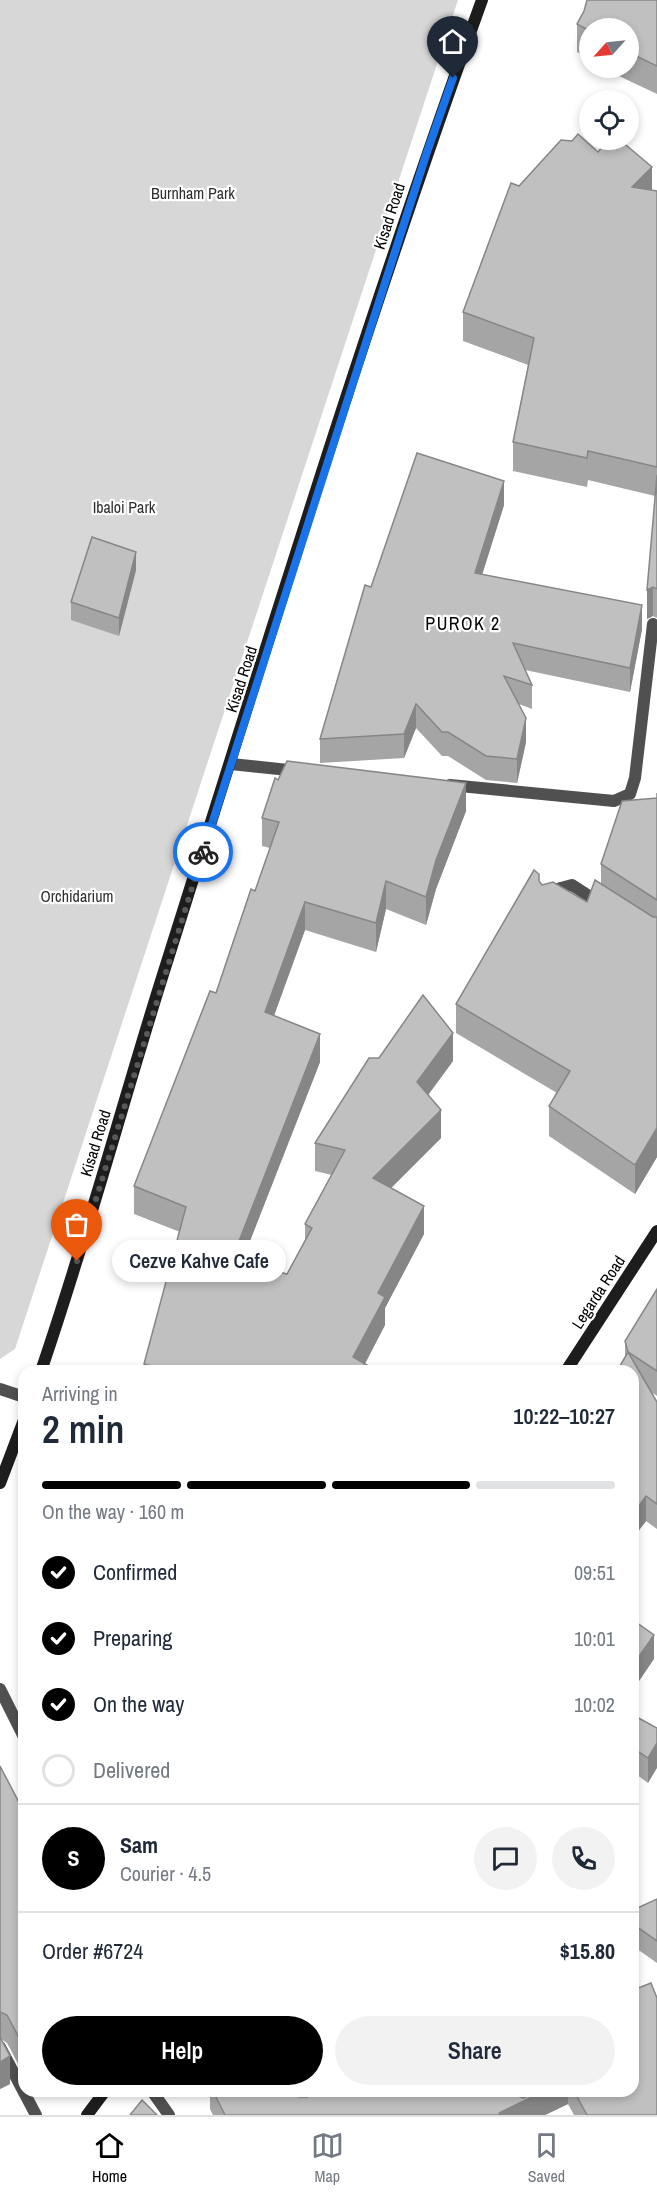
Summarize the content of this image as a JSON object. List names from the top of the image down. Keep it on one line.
{"streets":{"main road":["Kisad Road","Legarda Road"]},"districts":["PUROK 2"],"parks":["Burnham Park","Ibaloi Park","Orchidarium"],"places":["Cezve Kahve Cafe"],"north":"bottom left","page":{"bubble":"Cezve Kahve Cafe","heading":["2 min","Arriving in","10:22–10:27"],"panel":["Sam","Courier · 4.5","Order #6724","$15.80"],"bar":"On the way · 160 m","list":[["Confirmed","09:51"],["Preparing","10:01"],["On the way","10:02"],"Delivered"],"round":"S","buttons":["Help","Share"],"tabs":["Home","Map","Saved"]}}
